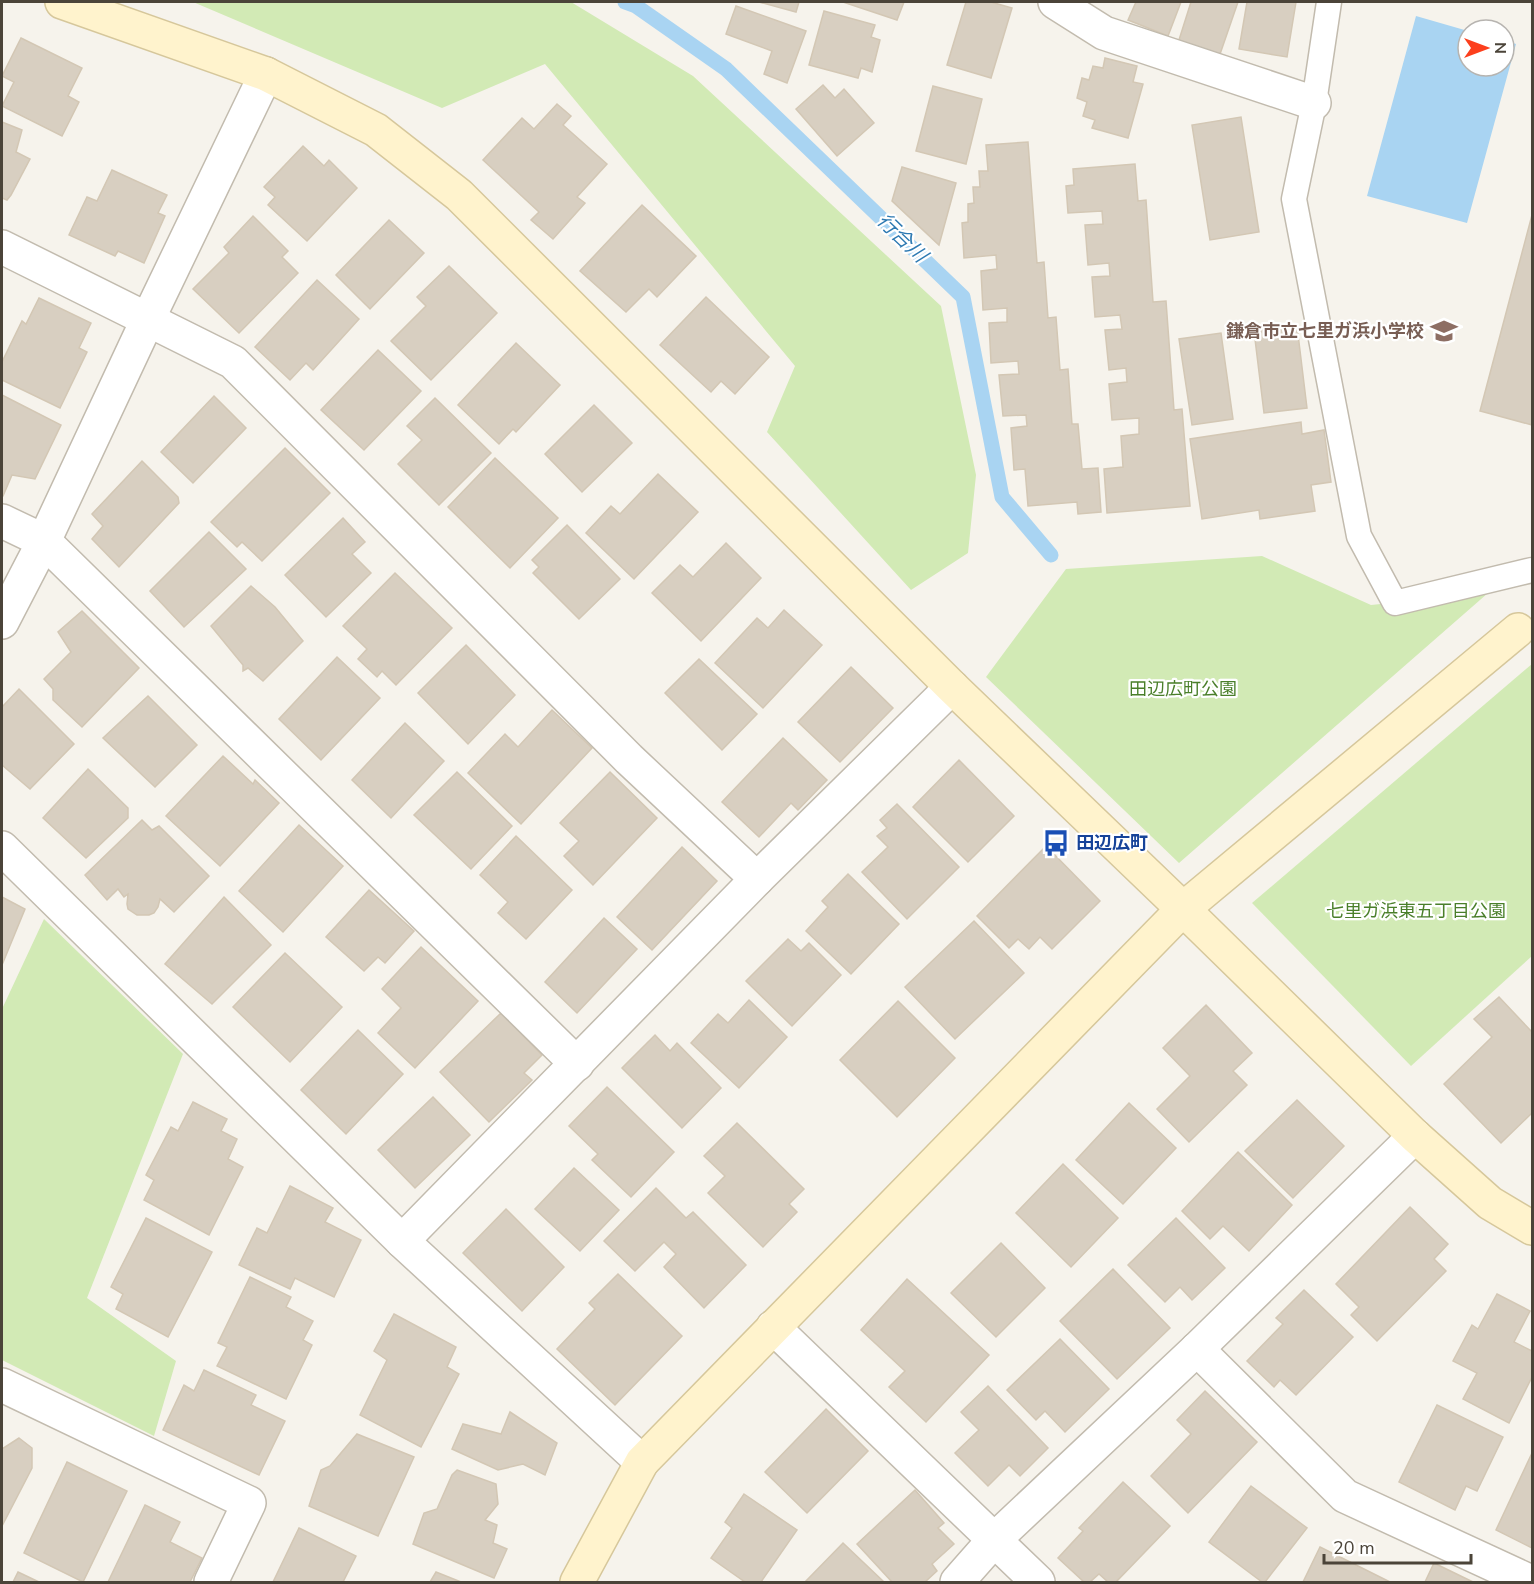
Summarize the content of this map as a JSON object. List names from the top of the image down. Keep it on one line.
{"water":["行合川"],"parks":["田辺広町公園","七里ガ浜東五丁目公園"],"places":{"school or university":["鎌倉市立七里ガ浜小学校"],"bus stop":["田辺広町"]},"scale_bar":"20 m","north":"right"}
